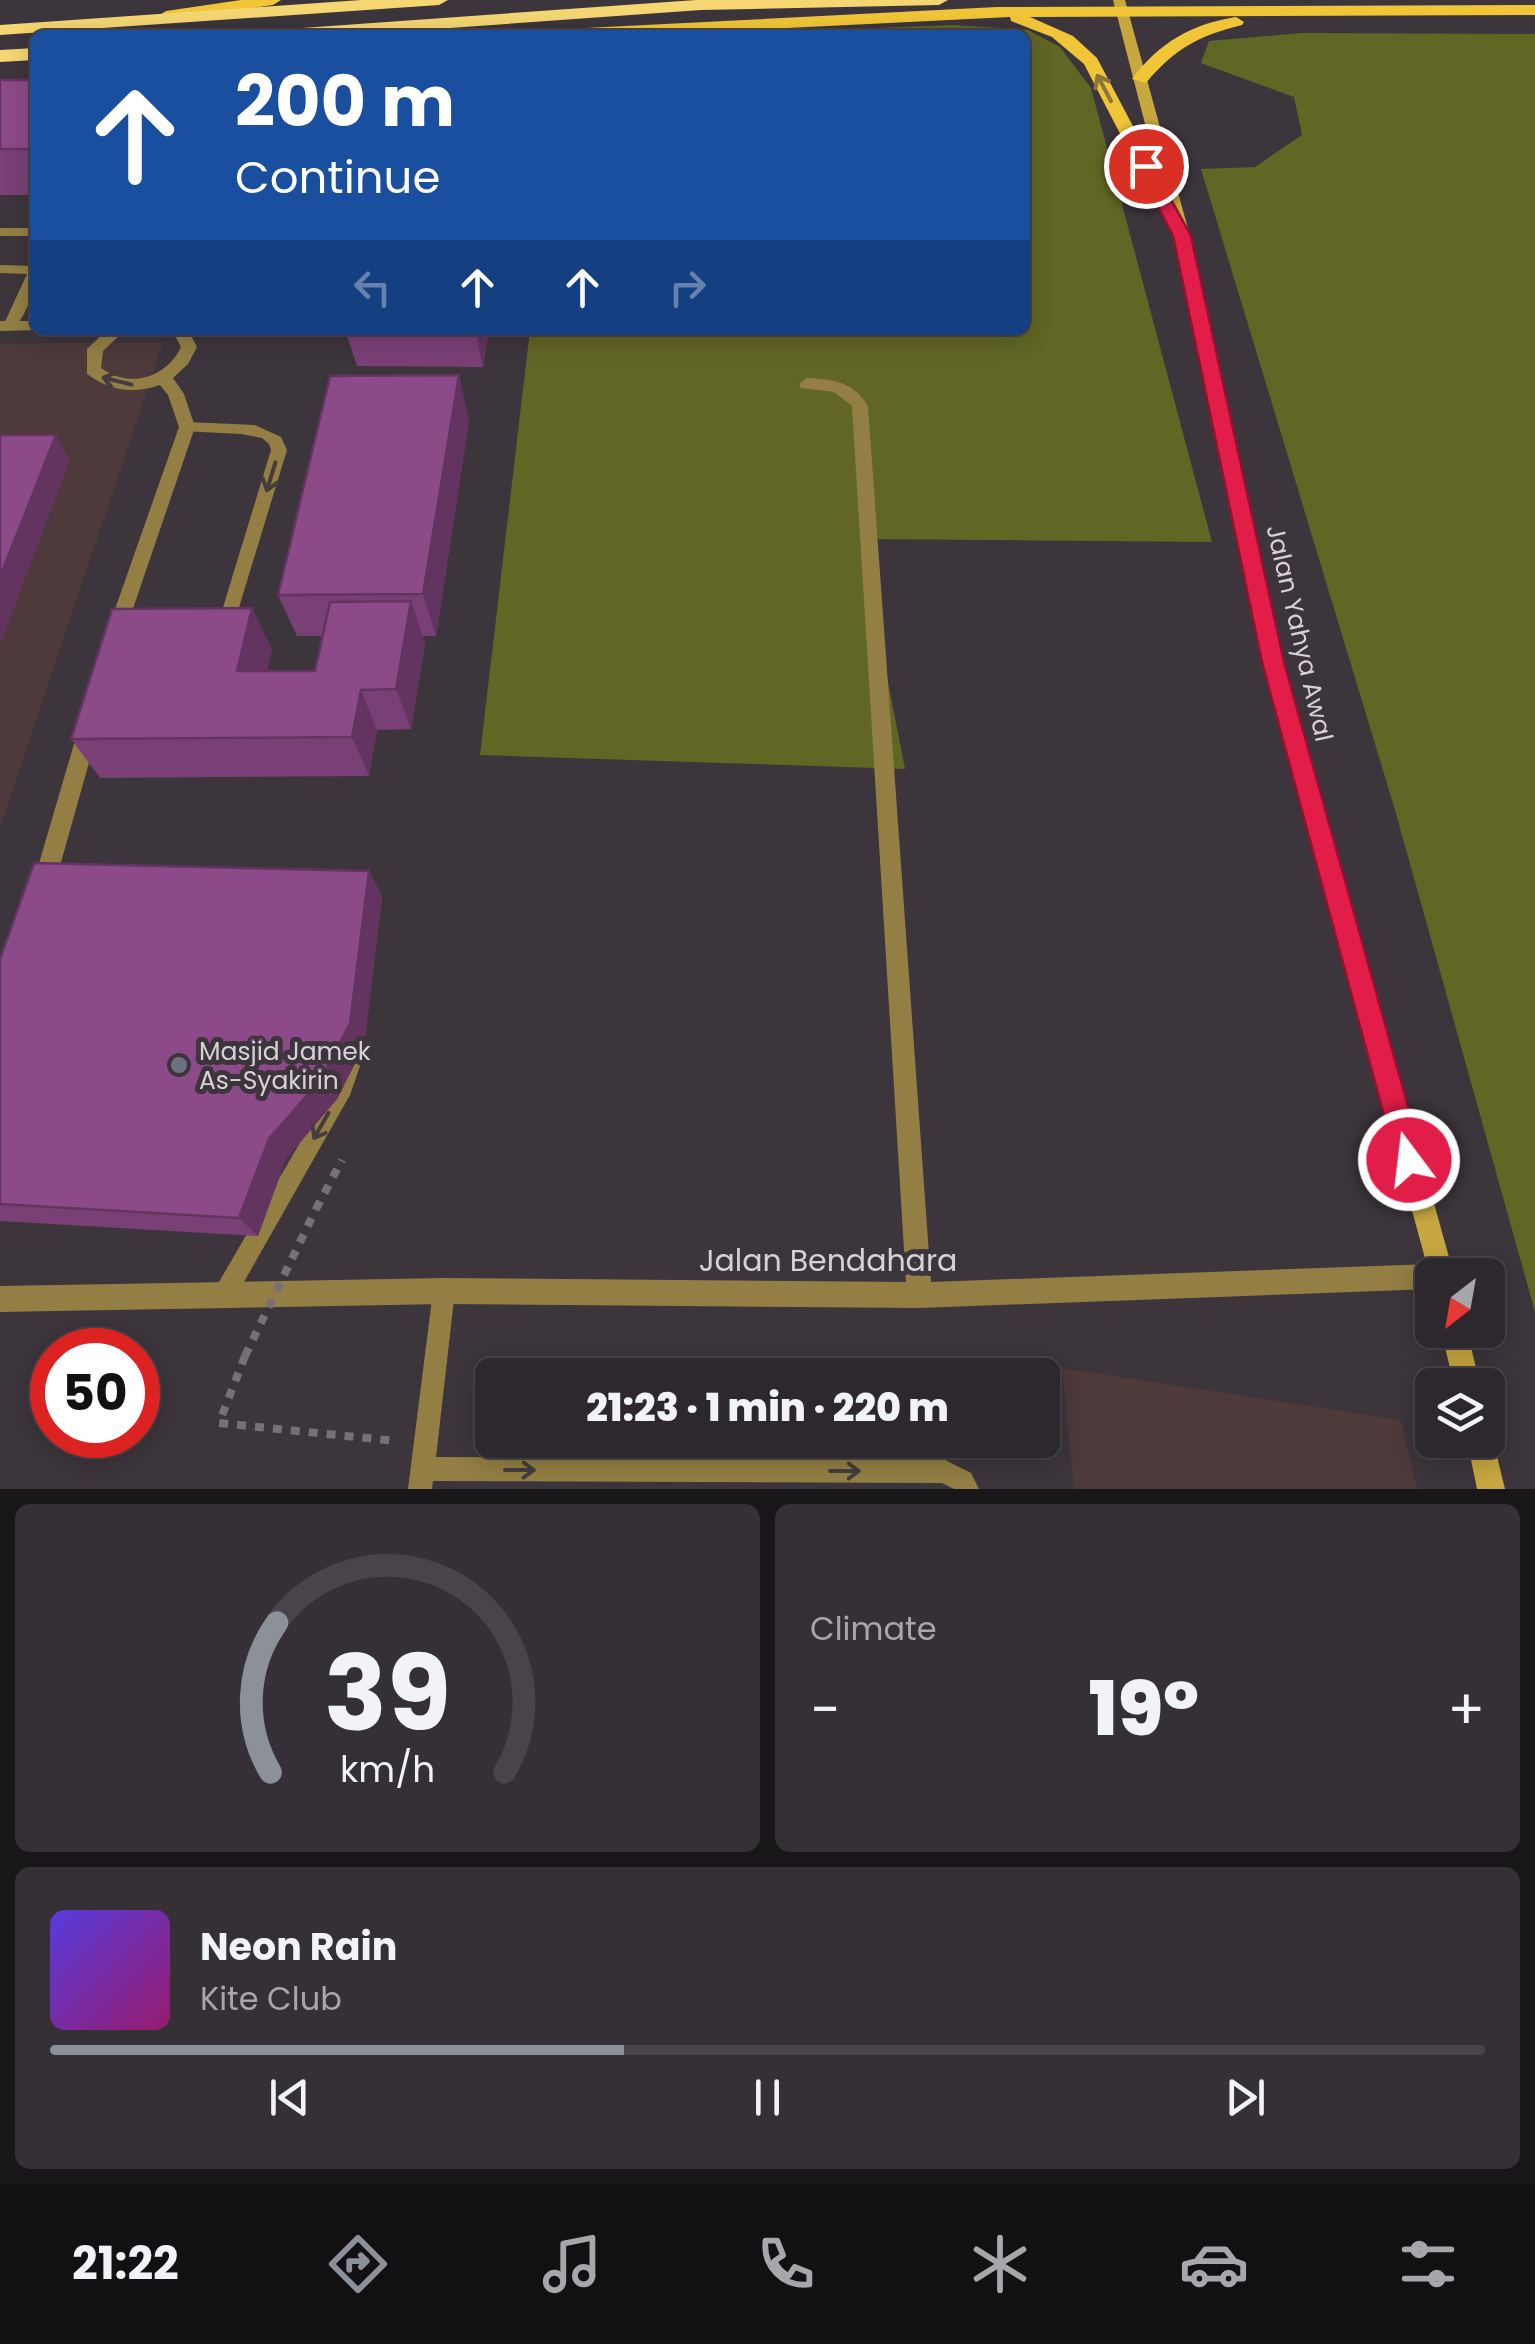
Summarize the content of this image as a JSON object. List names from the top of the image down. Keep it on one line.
{"streets":{"main road":["Jalan Yahya Awal"],"street":["Jalan Bendahara"]},"places":["Masjid Jamek As-Syakirin"],"north":"bottom left","page":{"turn":["200 m","Continue"],"limit":"50","trip":"21:23 · 1 min · 220 m","tile":"Climate","heat":["−","19°","+"],"song":["Neon Rain","Kite Club"],"tabs":"21:22","gauge":["39","km/h"]}}
